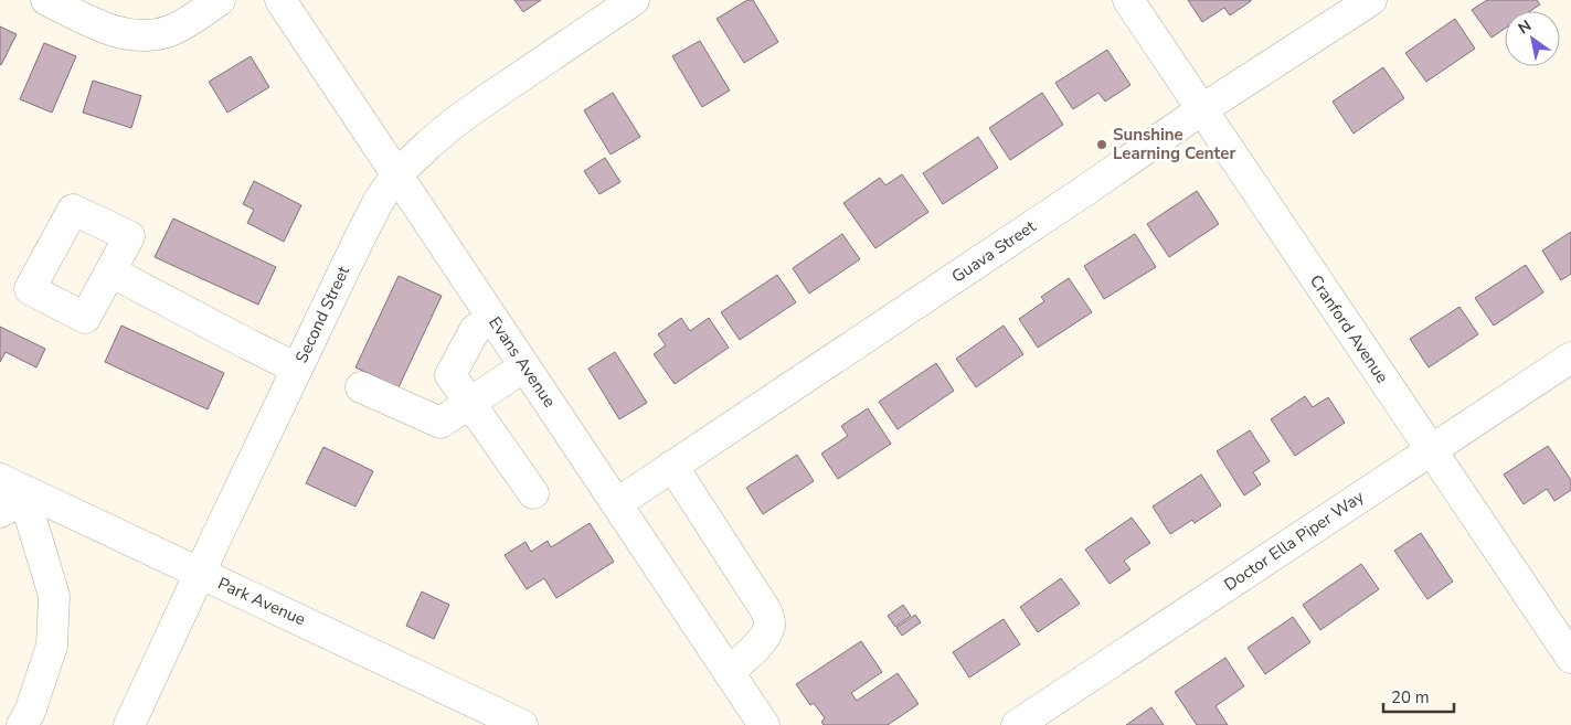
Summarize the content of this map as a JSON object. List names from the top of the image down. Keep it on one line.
{"streets":{"street":["Guava Street","Second Street","Cranford Avenue","Evans Avenue","Doctor Ella Piper Way","Park Avenue"]},"crossings":[["Guava Street","Cranford Avenue"],["Guava Street","Evans Avenue"],["Second Street","Evans Avenue"],["Second Street","Park Avenue"],["Cranford Avenue","Doctor Ella Piper Way"]],"places":["Sunshine Learning Center"],"scale_bar":"20 m","north":"top left"}
